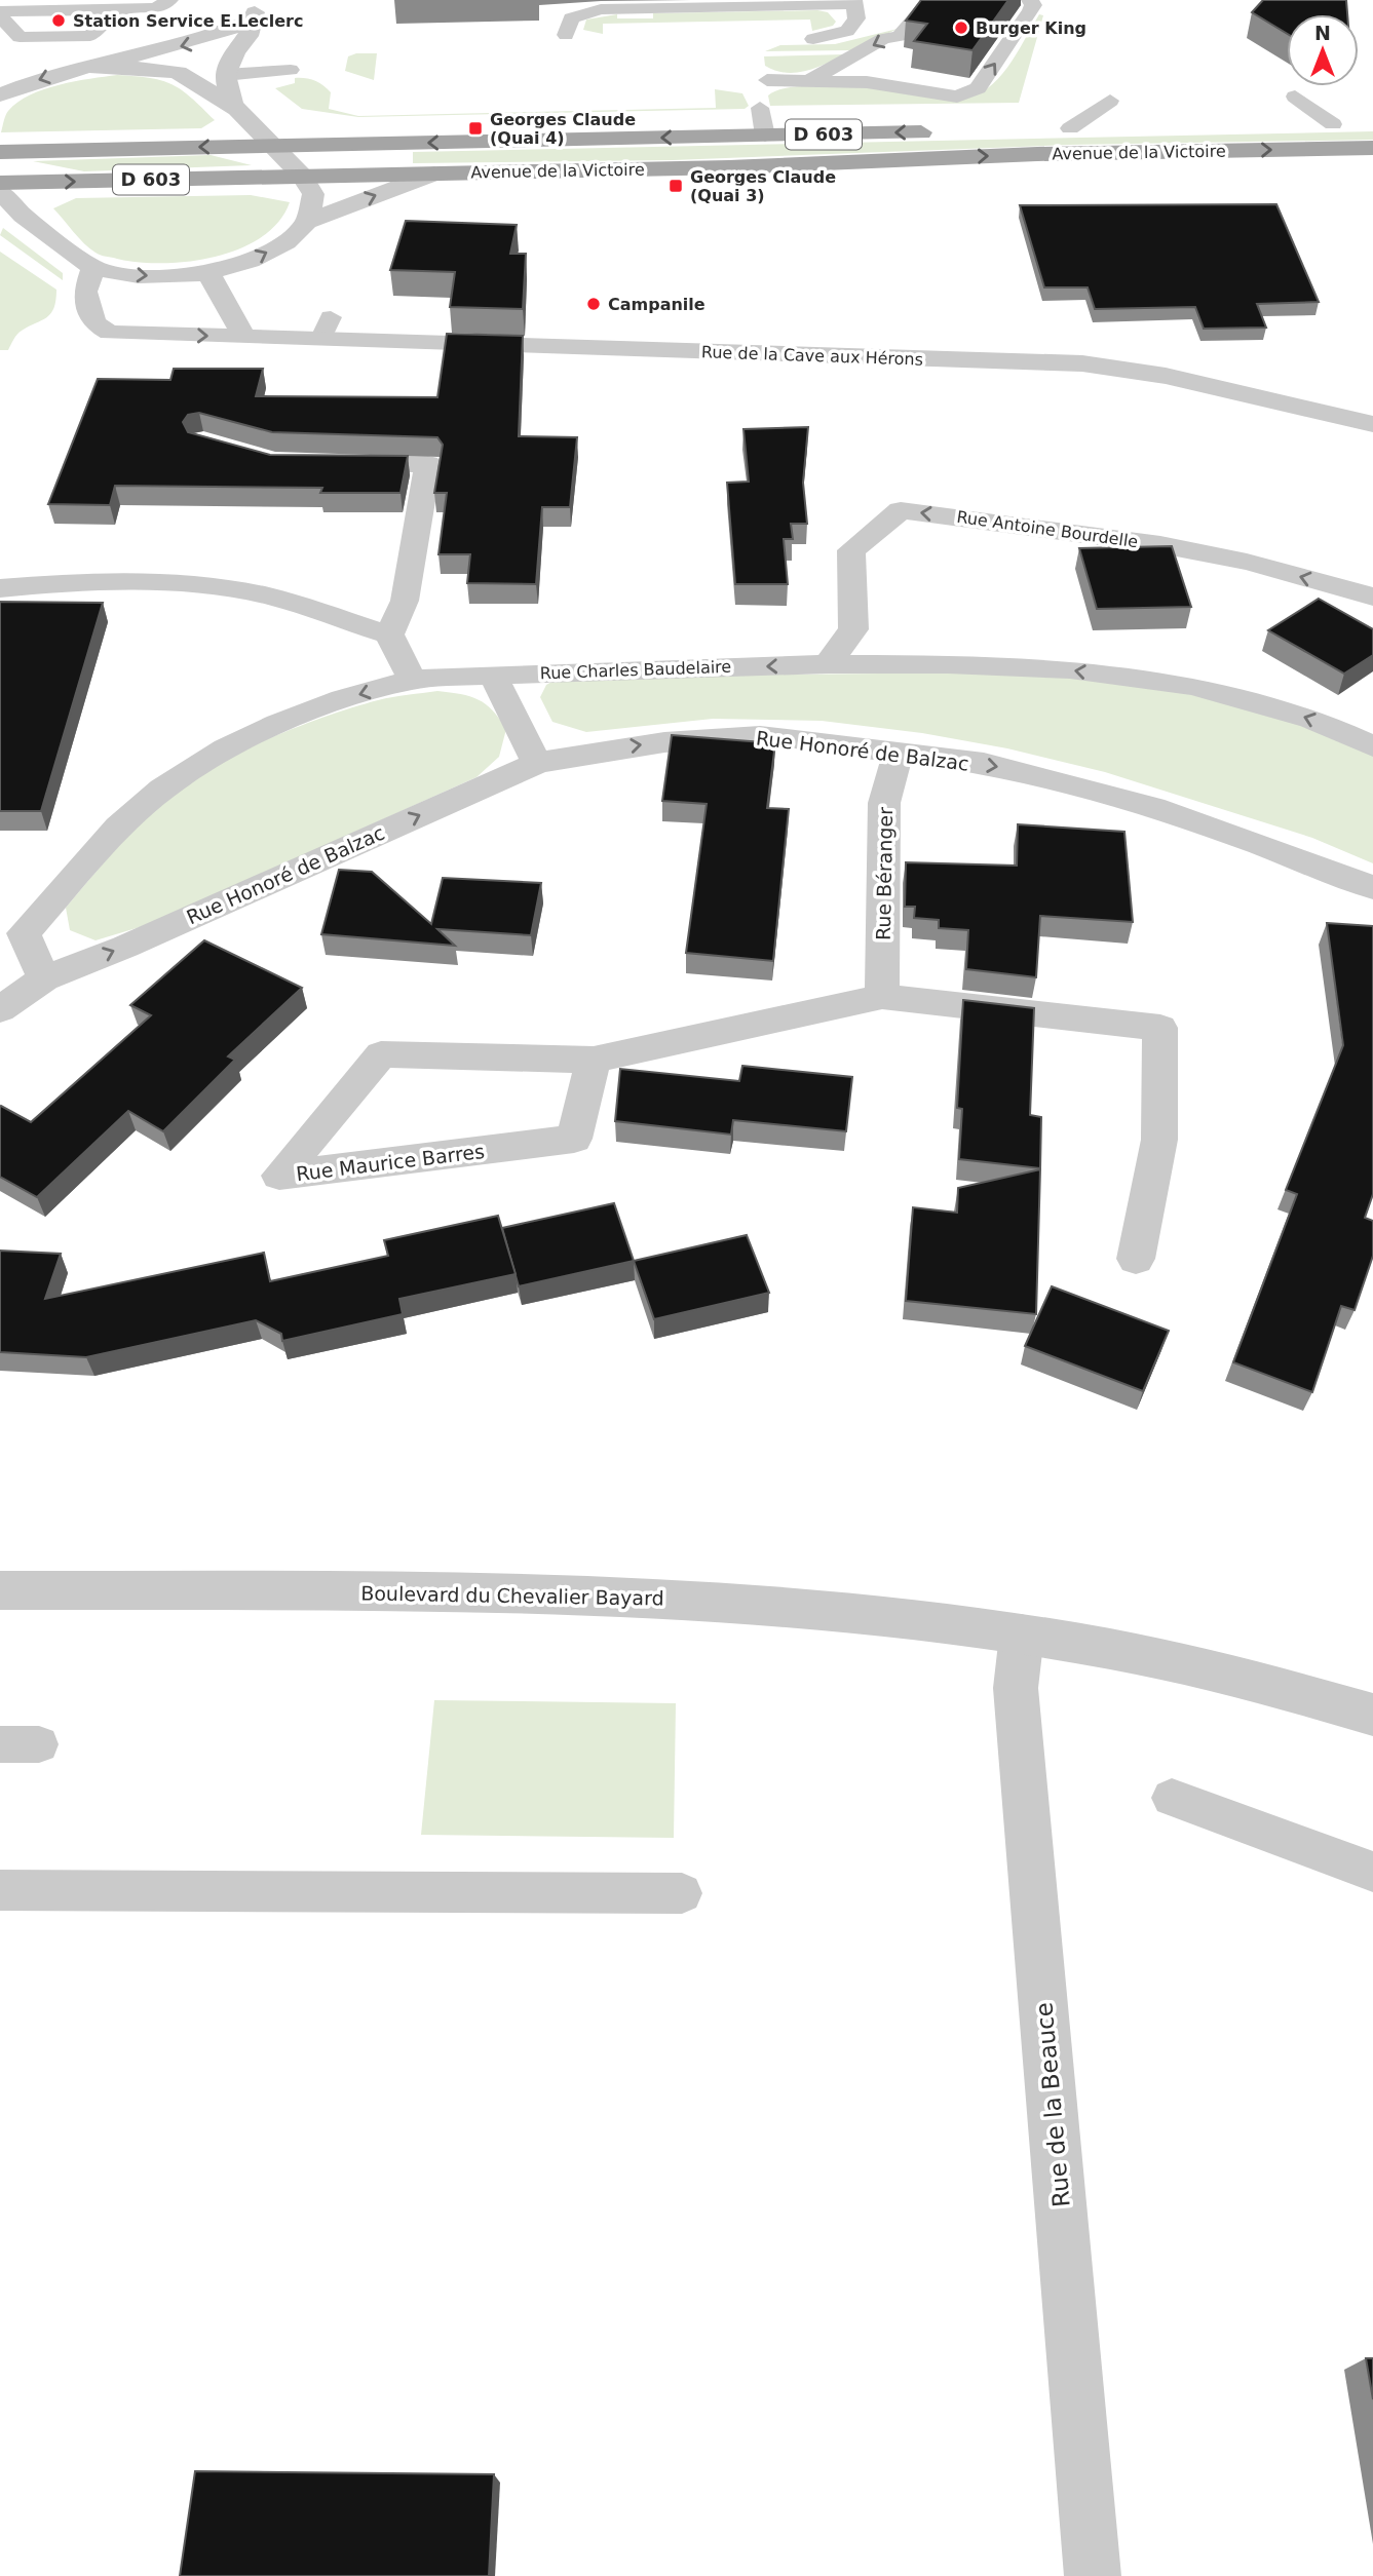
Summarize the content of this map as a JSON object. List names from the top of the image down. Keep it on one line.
{"streets":{"main road":["D 603","Avenue de la Victoire"],"street":["Rue de la Cave aux Hérons","Rue Antoine Bourdelle","Rue Charles Baudelaire","Rue Honoré de Balzac","Rue Béranger","Rue Maurice Barres","Boulevard du Chevalier Bayard","Rue de la Beauce"]},"crossings":[["Rue Antoine Bourdelle","Rue Charles Baudelaire"],["Rue Charles Baudelaire","Rue Honoré de Balzac"],["Rue Honoré de Balzac","Rue Béranger"],["Rue Béranger","Rue Maurice Barres"],["Boulevard du Chevalier Bayard","Rue de la Beauce"]],"one_way":["Rue Antoine Bourdelle","Rue Charles Baudelaire","Rue Honoré de Balzac"],"places":{"other":["Station Service E.Leclerc","Burger King","Campanile"],"transit":["Georges Claude (Quai 4)","Georges Claude (Quai 3)"]},"north":"top"}
